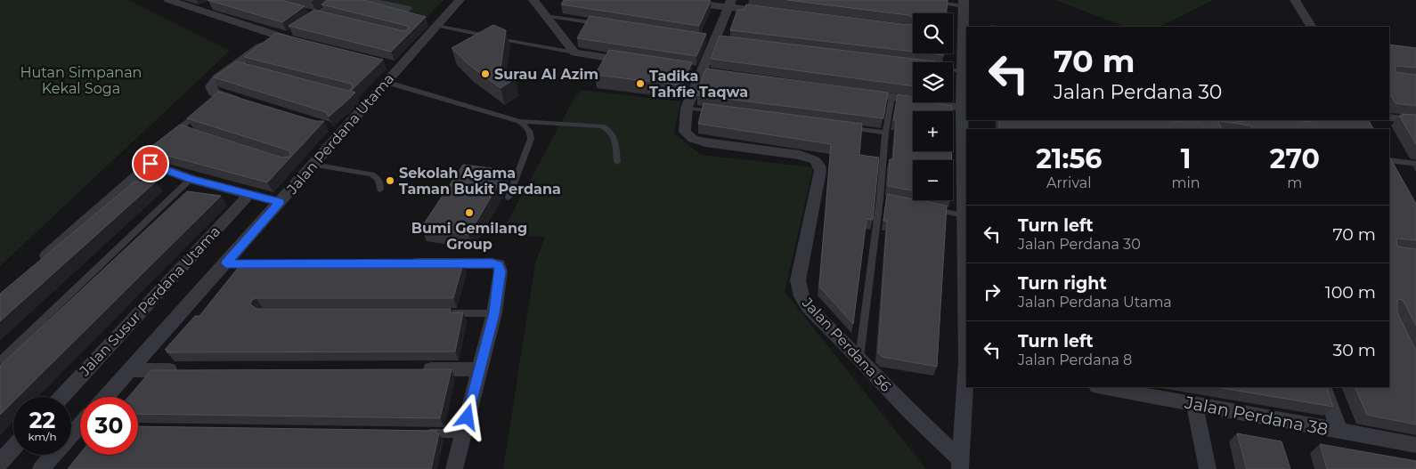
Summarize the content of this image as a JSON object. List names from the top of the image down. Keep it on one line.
{"streets":{"street":["Jalan Perdana Utama","Jalan Susur Perdana Utama","Jalan Perdana 56","Jalan Perdana 38"]},"parks":["Hutan Simpanan Kekal Soga"],"places":["Surau Al Azim","Tadika Tahfie Taqwa","Sekolah Agama Taman Bukit Perdana","Bumi Gemilang Group"],"page":{"map_buttons":["+","−"],"turn":["70 m","Jalan Perdana 30"],"eta":["21:56","Arrival","1","min","270","m"],"list":[{"name":"Turn left","note":"Jalan Perdana 30","value":"70 m"},{"name":"Turn right","note":"Jalan Perdana Utama","value":"100 m"},{"name":"Turn left","note":"Jalan Perdana 8","value":"30 m"}],"speed":"22 km/h","limit":"30"}}
